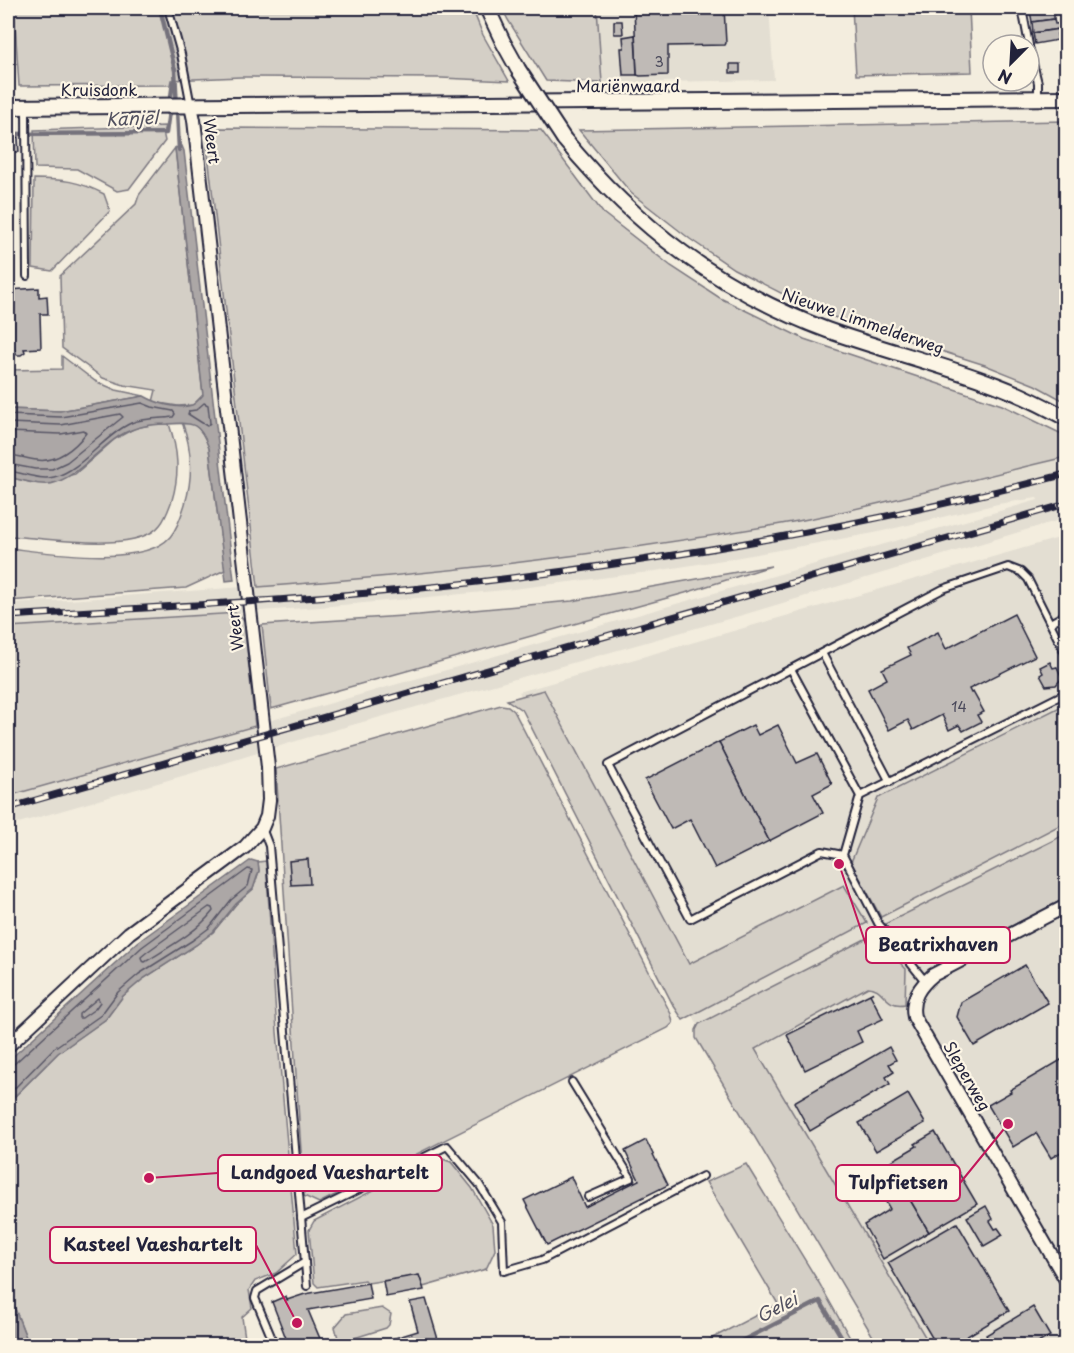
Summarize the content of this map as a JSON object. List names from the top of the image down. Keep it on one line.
{"streets":{"street":["Mariënwaard","Kruisdonk","Weert","Nieuwe Limmelderweg","Sleperweg"]},"crossings":[["Mariënwaard","Kruisdonk"],["Mariënwaard","Weert"],["Kruisdonk","Weert"]],"water":["Kanjel","Gelei"],"places":["Beatrixhaven","Tulpfietsen","Landgoed Vaeshartelt","Kasteel Vaeshartelt"],"house_numbers":["3","14"],"north":"bottom left"}
